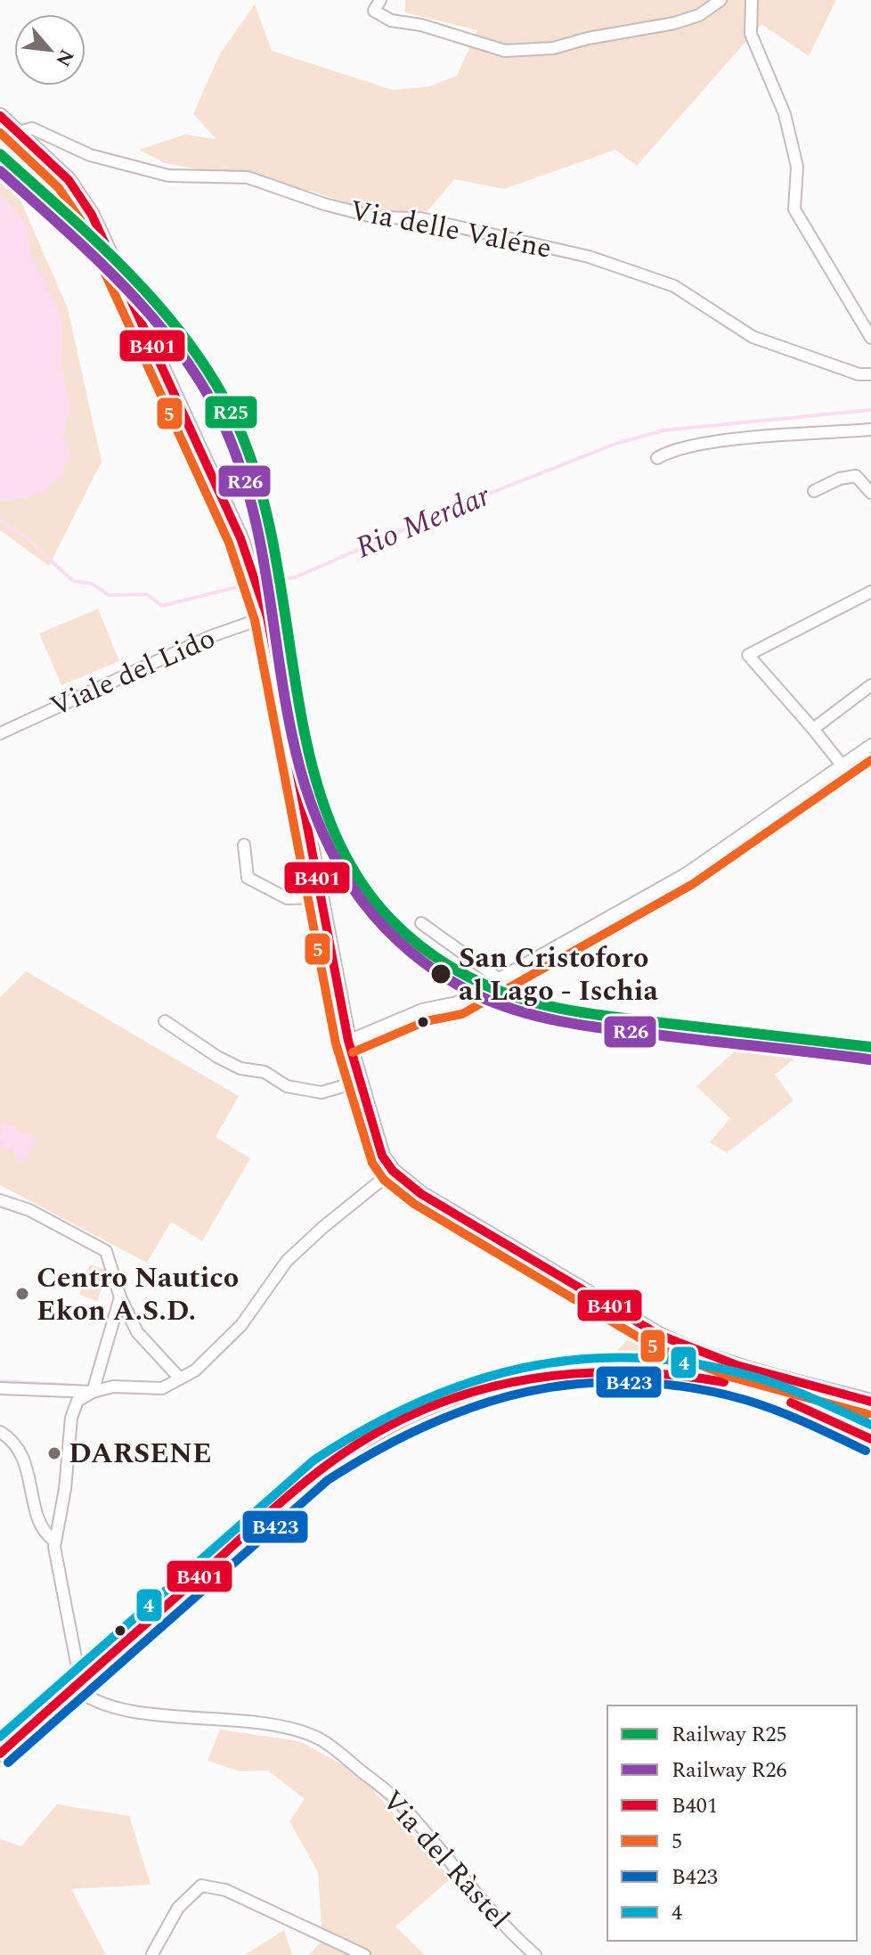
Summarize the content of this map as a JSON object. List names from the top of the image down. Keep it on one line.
{"streets":{"street":["Via delle Valéne","Viale del Lido","Via del Ràstel"]},"water":["Rio Merdar"],"places":["San Cristoforo al Lago - Ischia","Centro Nautico Ekon A.S.D.","DARSENE"],"lines":["transit line B401","transit line 5","rail line R25","rail line R26","transit line 4","transit line B423"],"legend":["Railway R25","Railway R26","B401","5","B423","4"],"north":"bottom right"}
